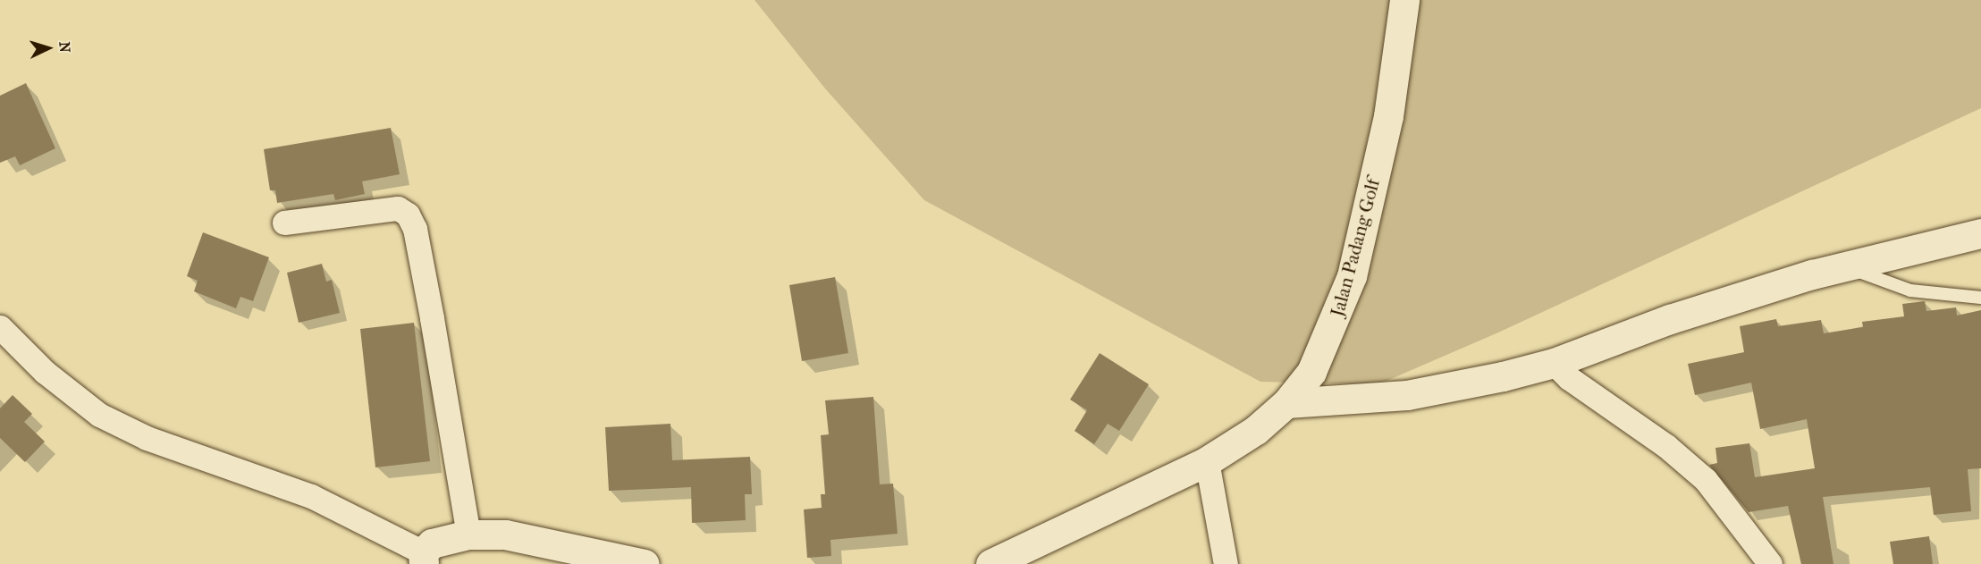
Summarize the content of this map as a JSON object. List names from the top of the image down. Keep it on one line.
{"streets":{"street":["Jalan Padang Golf"]},"north":"right"}
